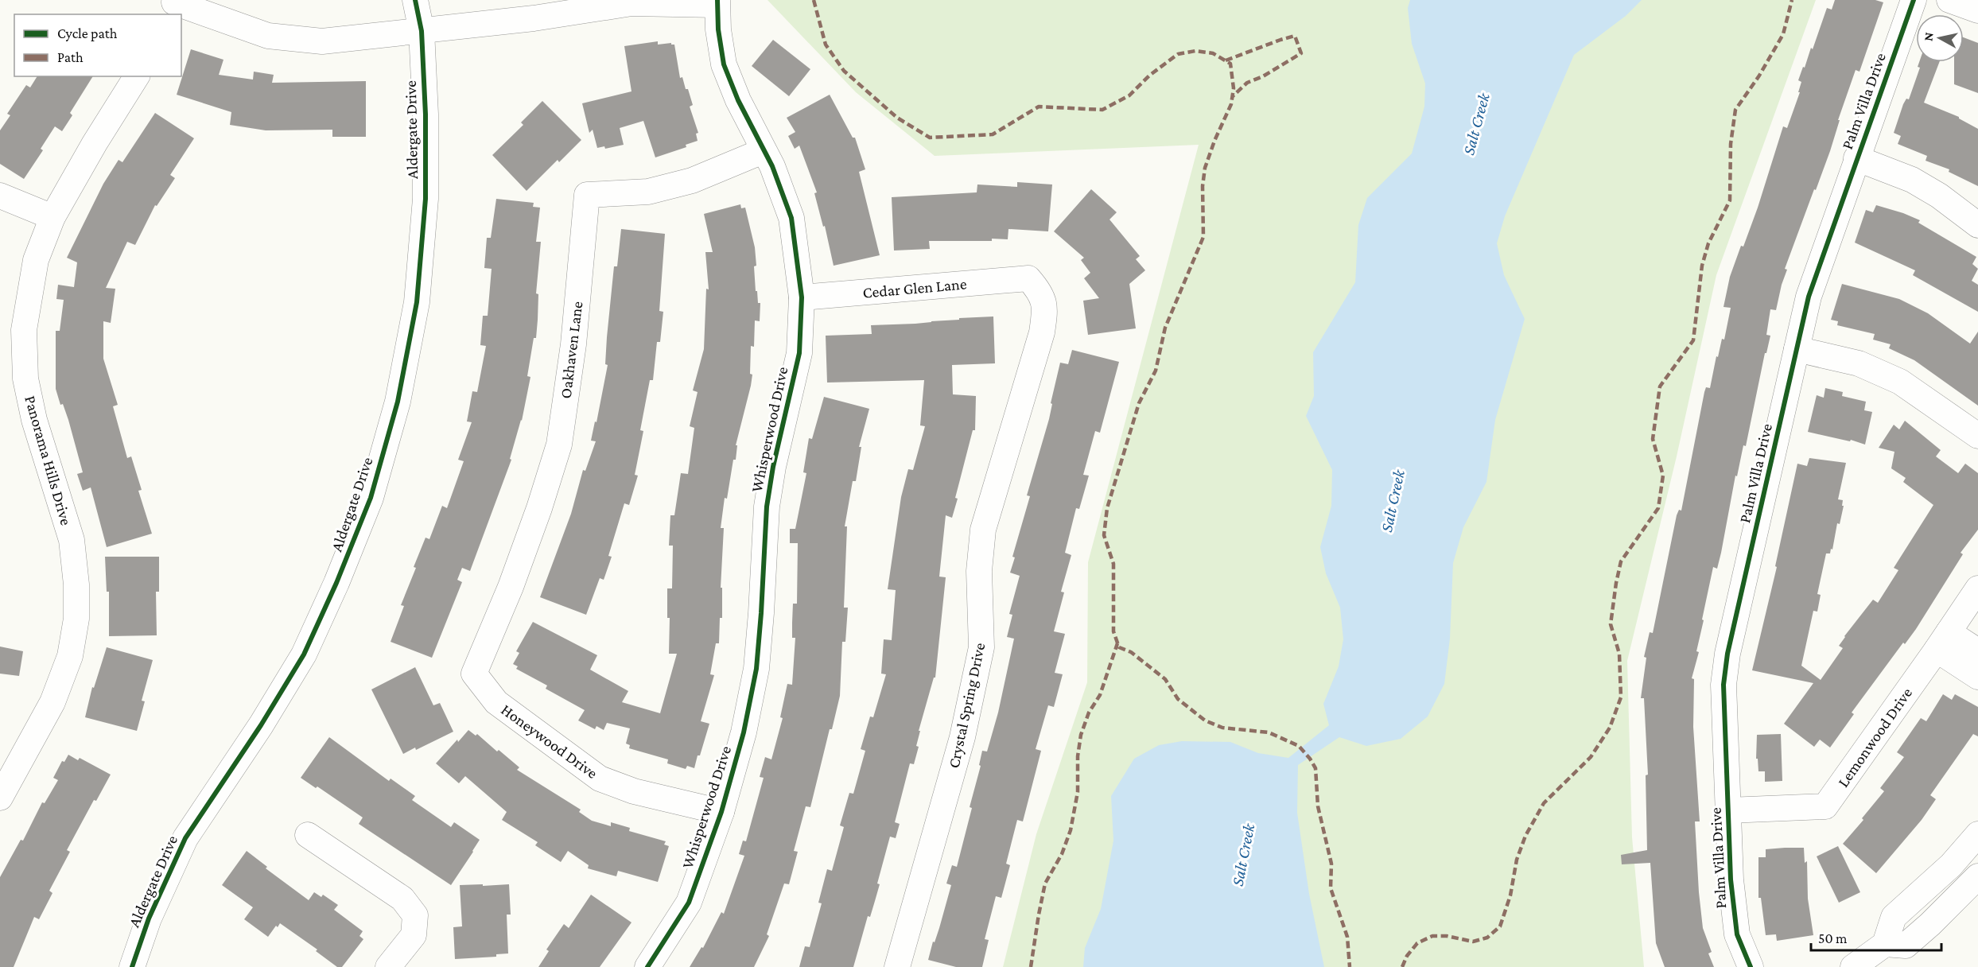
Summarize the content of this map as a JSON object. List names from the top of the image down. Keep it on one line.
{"streets":{"street":["Palm Villa Drive","Aldergate Drive","Cedar Glen Lane","Oakhaven Lane","Whisperwood Drive","Panorama Hills Drive","Crystal Spring Drive","Lemonwood Drive","Honeywood Drive"]},"crossings":[["Palm Villa Drive","Lemonwood Drive"],["Cedar Glen Lane","Whisperwood Drive"],["Cedar Glen Lane","Crystal Spring Drive"],["Oakhaven Lane","Whisperwood Drive"],["Oakhaven Lane","Honeywood Drive"],["Whisperwood Drive","Honeywood Drive"]],"water":["Salt Creek"],"legend":["Cycle path","Path"],"scale_bar":"50 m","north":"left"}
